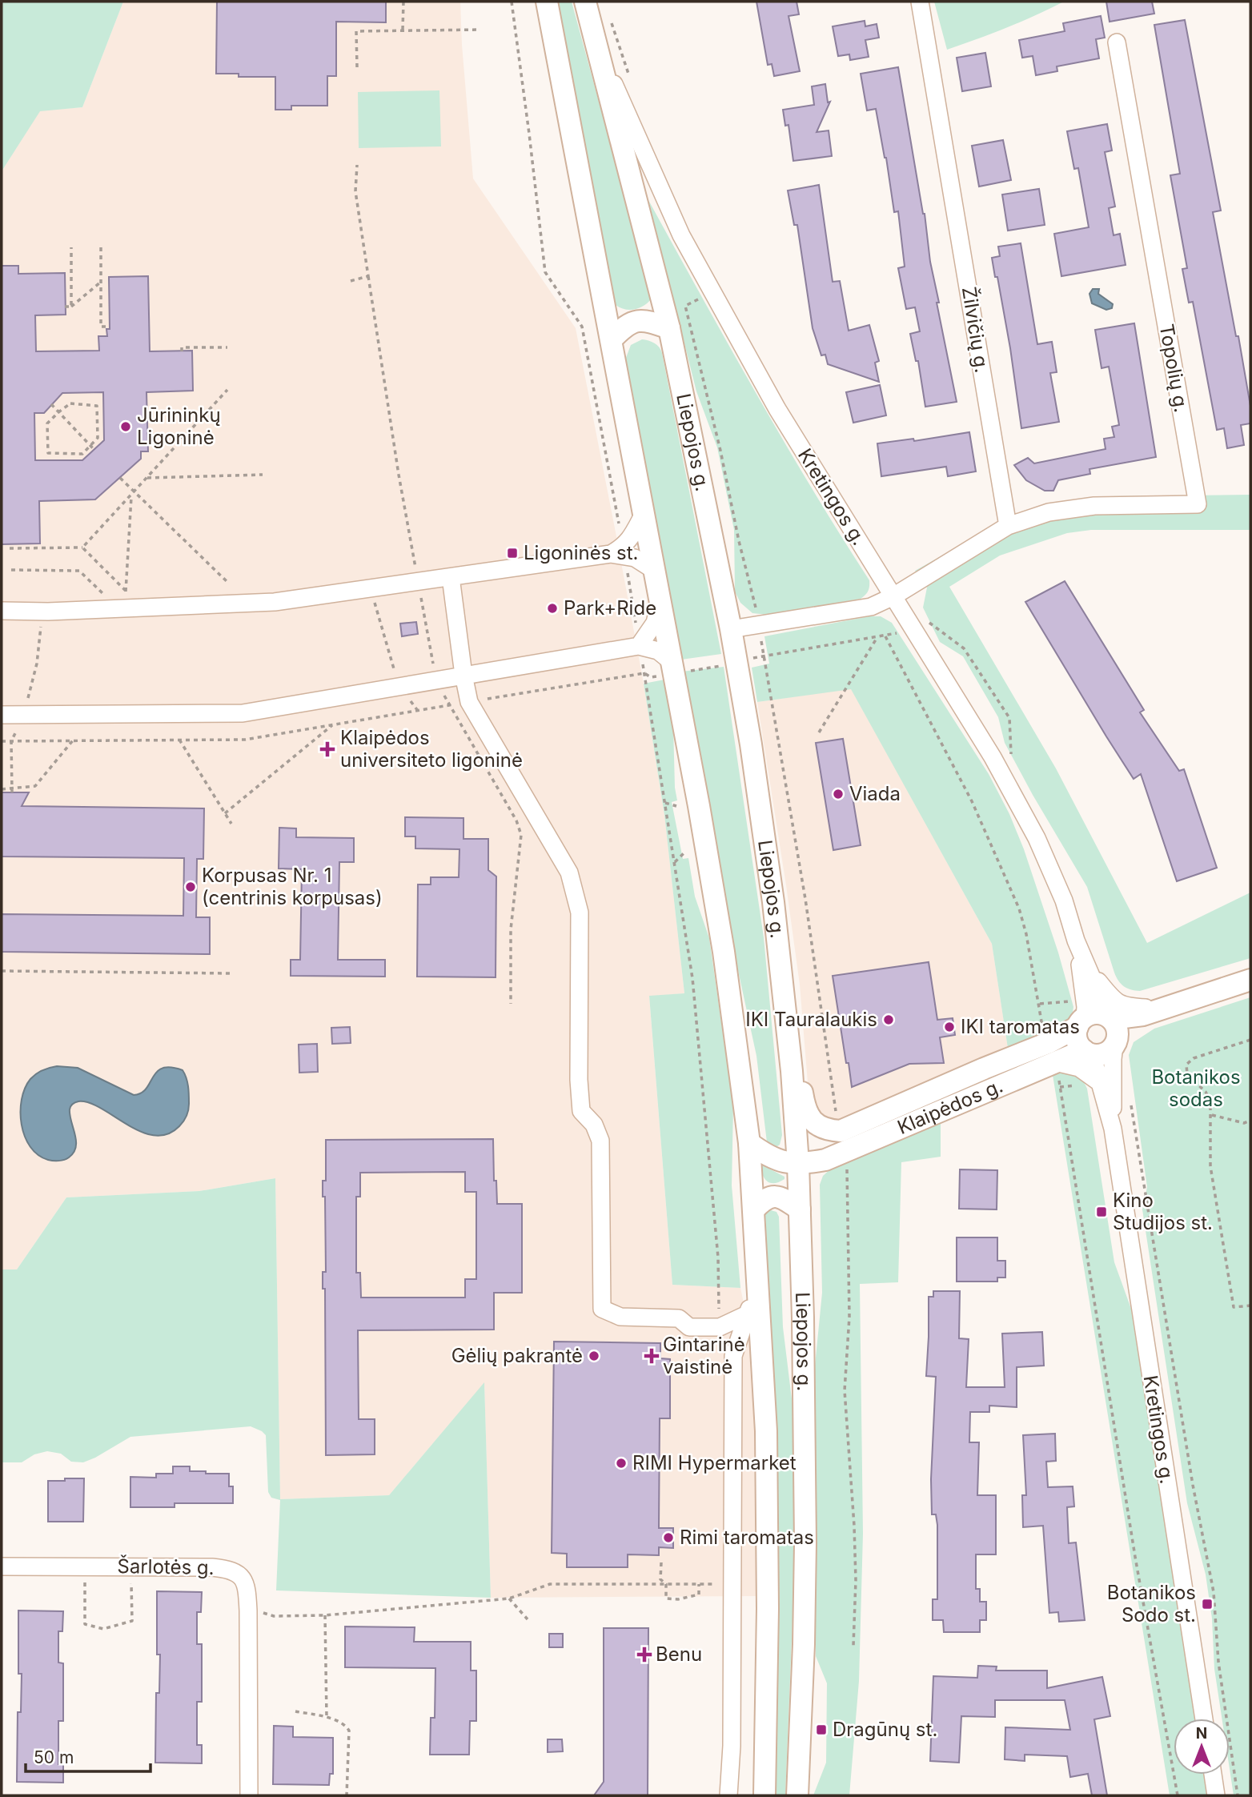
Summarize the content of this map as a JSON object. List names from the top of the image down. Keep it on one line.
{"streets":{"main road":["Liepojos g.","Klaipėdos g."],"street":["Žilvičių g.","Topolių g.","Kretingos g.","Šarlotės g."]},"crossings":[["Žilvičių g.","Topolių g."],["Liepojos g.","Kretingos g."],["Liepojos g.","Klaipėdos g."]],"parks":["Botanikos sodas"],"places":{"other":["Jūrininkų Ligoninė","Park+Ride","Viada","Korpusas Nr. 1 (centrinis korpusas)","IKI Tauralaukis","IKI taromatas","Gėlių pakrantė","RIMI Hypermarket","Rimi taromatas"],"transit":["Ligoninės st.","Kino Studijos st.","Botanikos Sodo st.","Dragūnų st."],"health":["Klaipėdos universiteto ligoninė","Gintarinė vaistinė","Benu"]},"scale_bar":"50 m","north":"top"}
